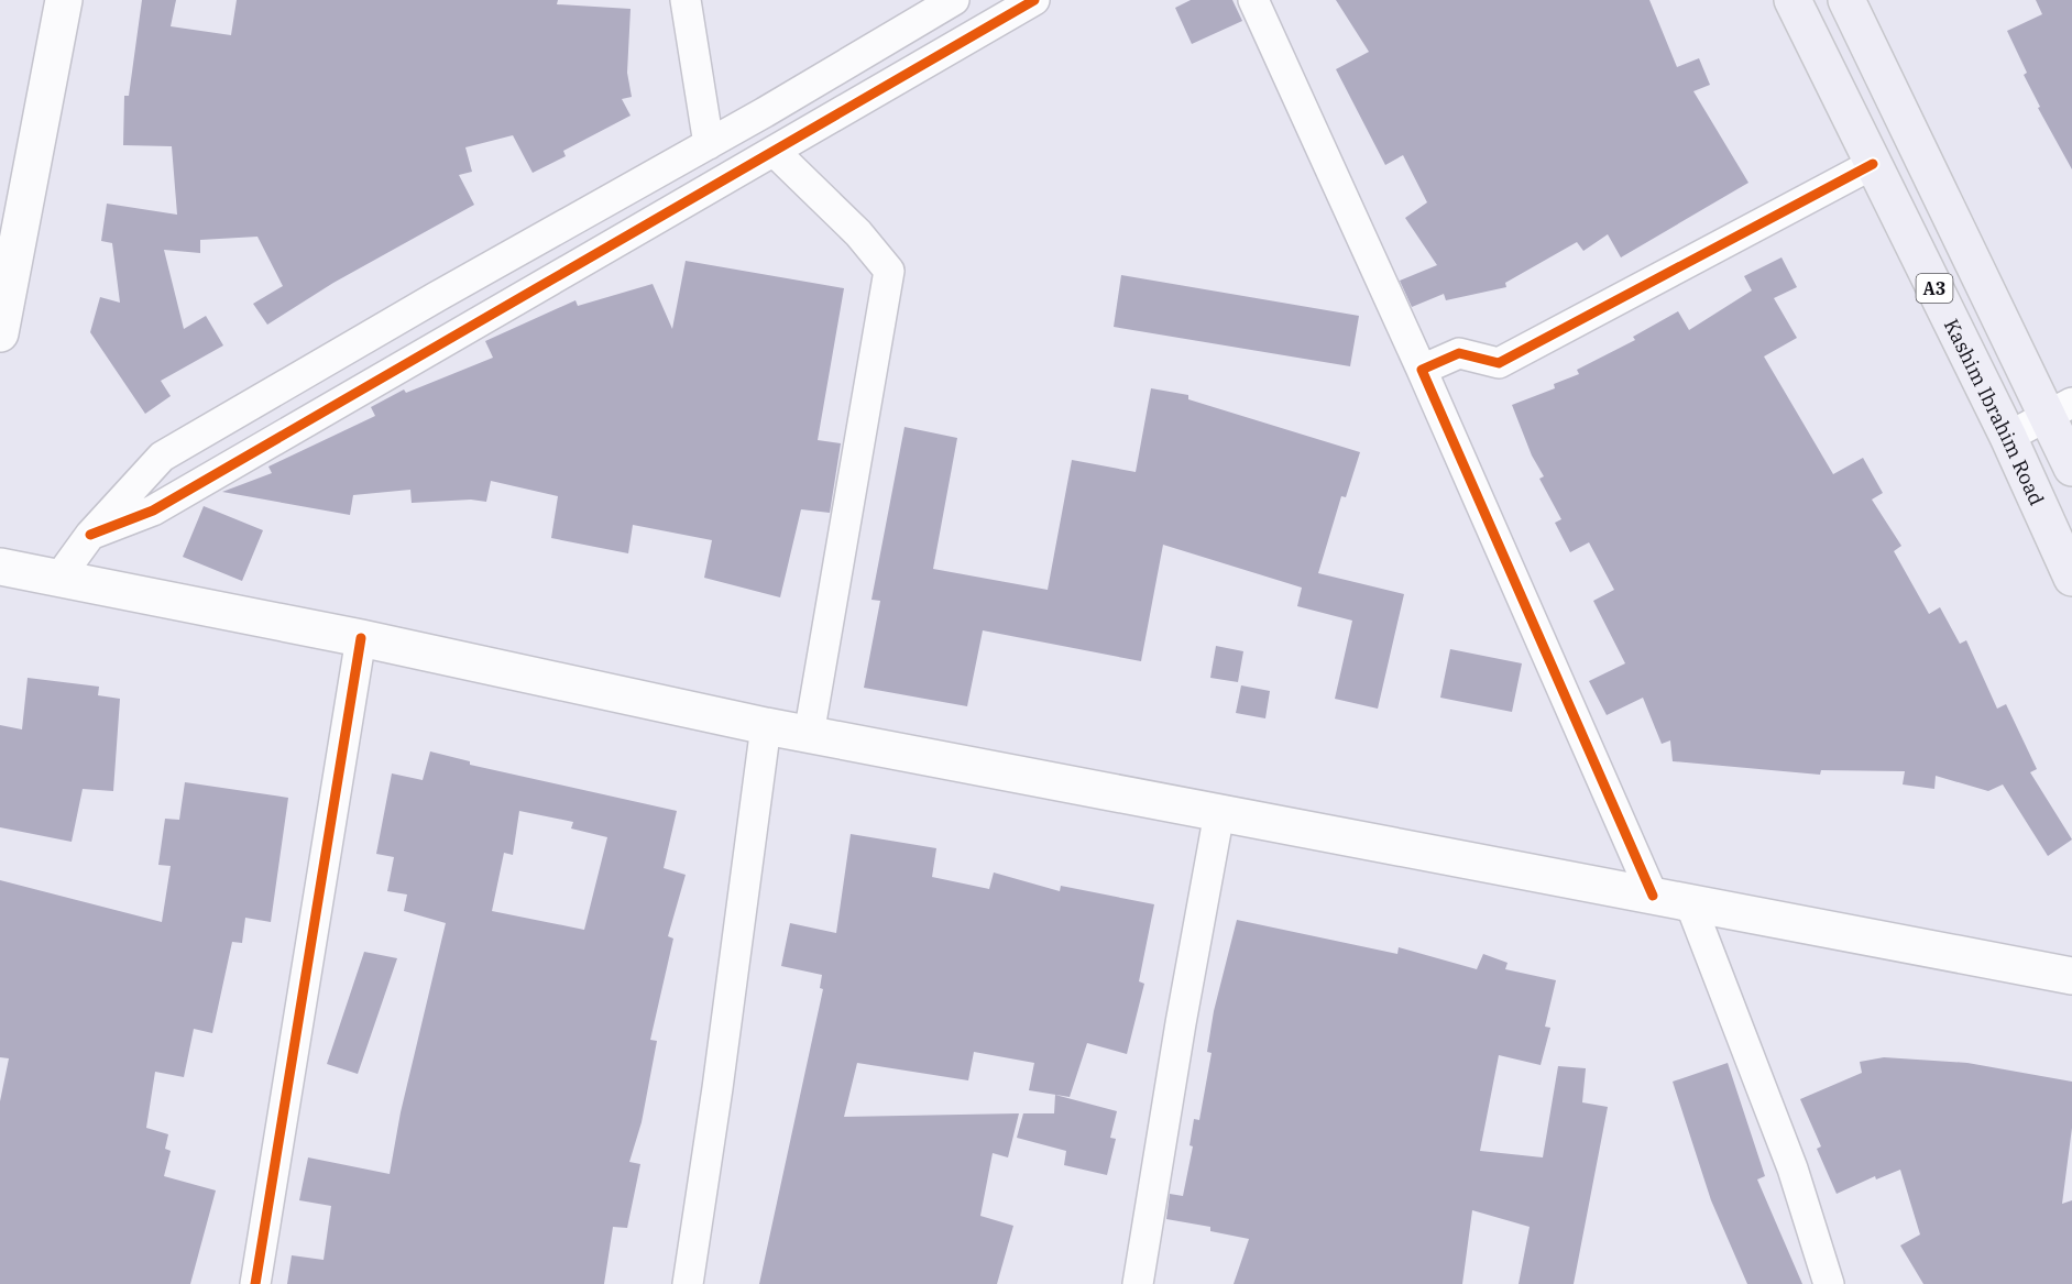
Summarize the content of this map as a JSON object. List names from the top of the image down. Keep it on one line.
{"streets":{"highway":["A3","Kashim Ibrahim Road"]}}
